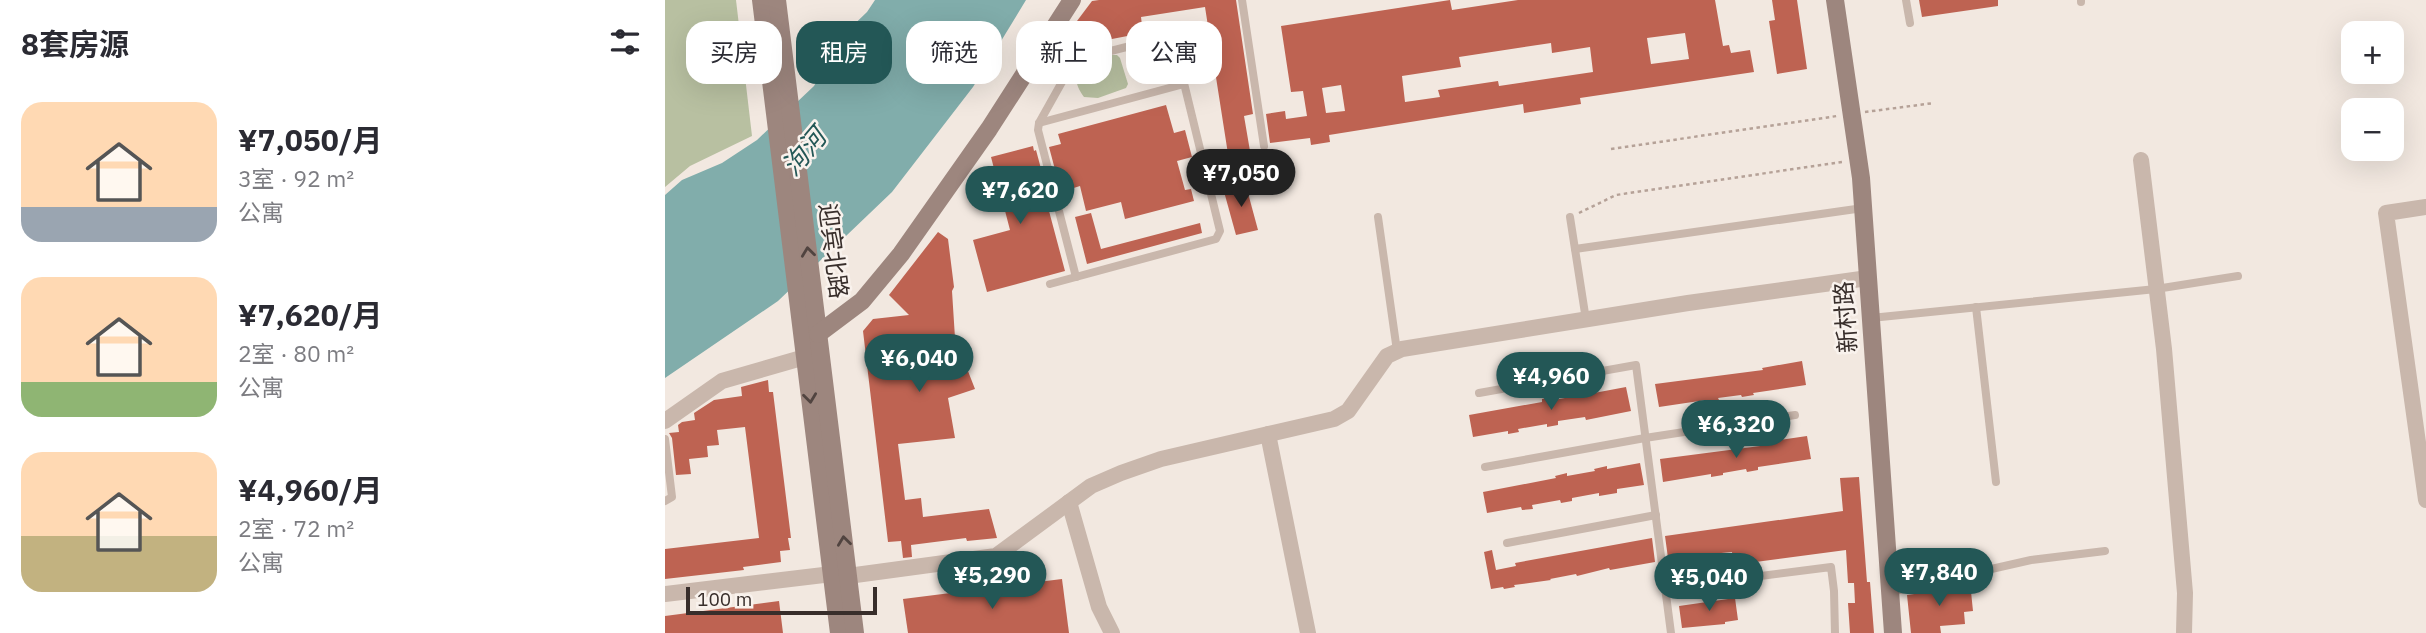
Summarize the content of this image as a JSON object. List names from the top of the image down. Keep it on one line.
{"streets":{"main road":["迎宾北路","新村路"]},"water":["泃河"],"scale_bar":"100 m","page":{"heading":"8套房源","map_buttons":["+","−"],"chip":["买房","租房","筛选","新上","公寓"],"list":[{"name":"¥7,050/月","note":"3室 · 92 m² · 公寓"},{"name":"¥7,620/月","note":"2室 · 80 m² · 公寓"},{"name":"¥4,960/月","note":"2室 · 72 m² · 公寓"}],"price":["¥7,050","¥7,620","¥6,040","¥4,960","¥6,320","¥7,840","¥5,290","¥5,040"],"scale":"100 m"}}
